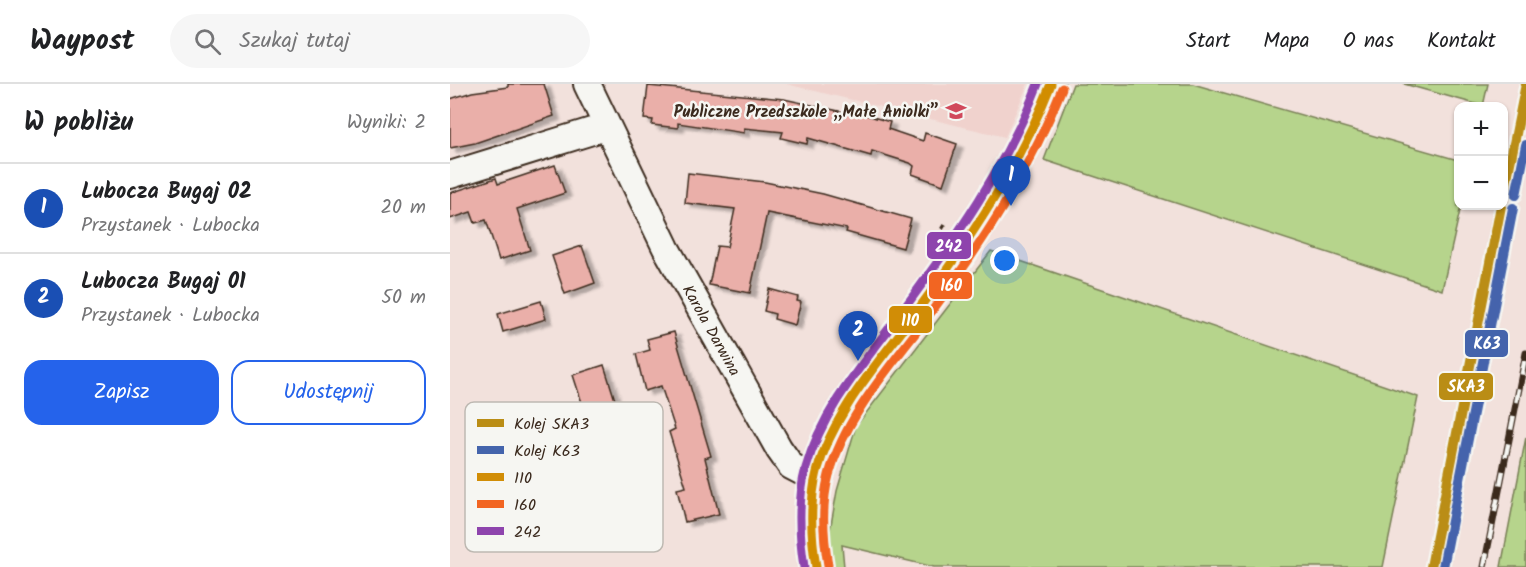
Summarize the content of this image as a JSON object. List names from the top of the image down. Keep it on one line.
{"streets":{"street":["Karola Darwina"]},"places":{"school or university":["Publiczne Przedszkole „Małe Aniolki”"]},"lines":["rail line SKA3","transit line 110","transit line 242","transit line 160","rail line K63"],"legend":["Kolej SKA3","Kolej K63","110","160","242"],"page":{"header":"Waypost","search":"Szukaj tutaj","nav":["Start","Mapa","O nas","Kontakt"],"heading":["W pobliżu","Wyniki: 2"],"map_buttons":["+","−"],"pins":["1","2"],"list":[{"mark":"1","name":"Lubocza Bugaj 02","note":"Przystanek · Lubocka","value":"20 m"},{"mark":"2","name":"Lubocza Bugaj 01","note":"Przystanek · Lubocka","value":"50 m"}],"buttons":["Zapisz","Udostępnij"]}}
